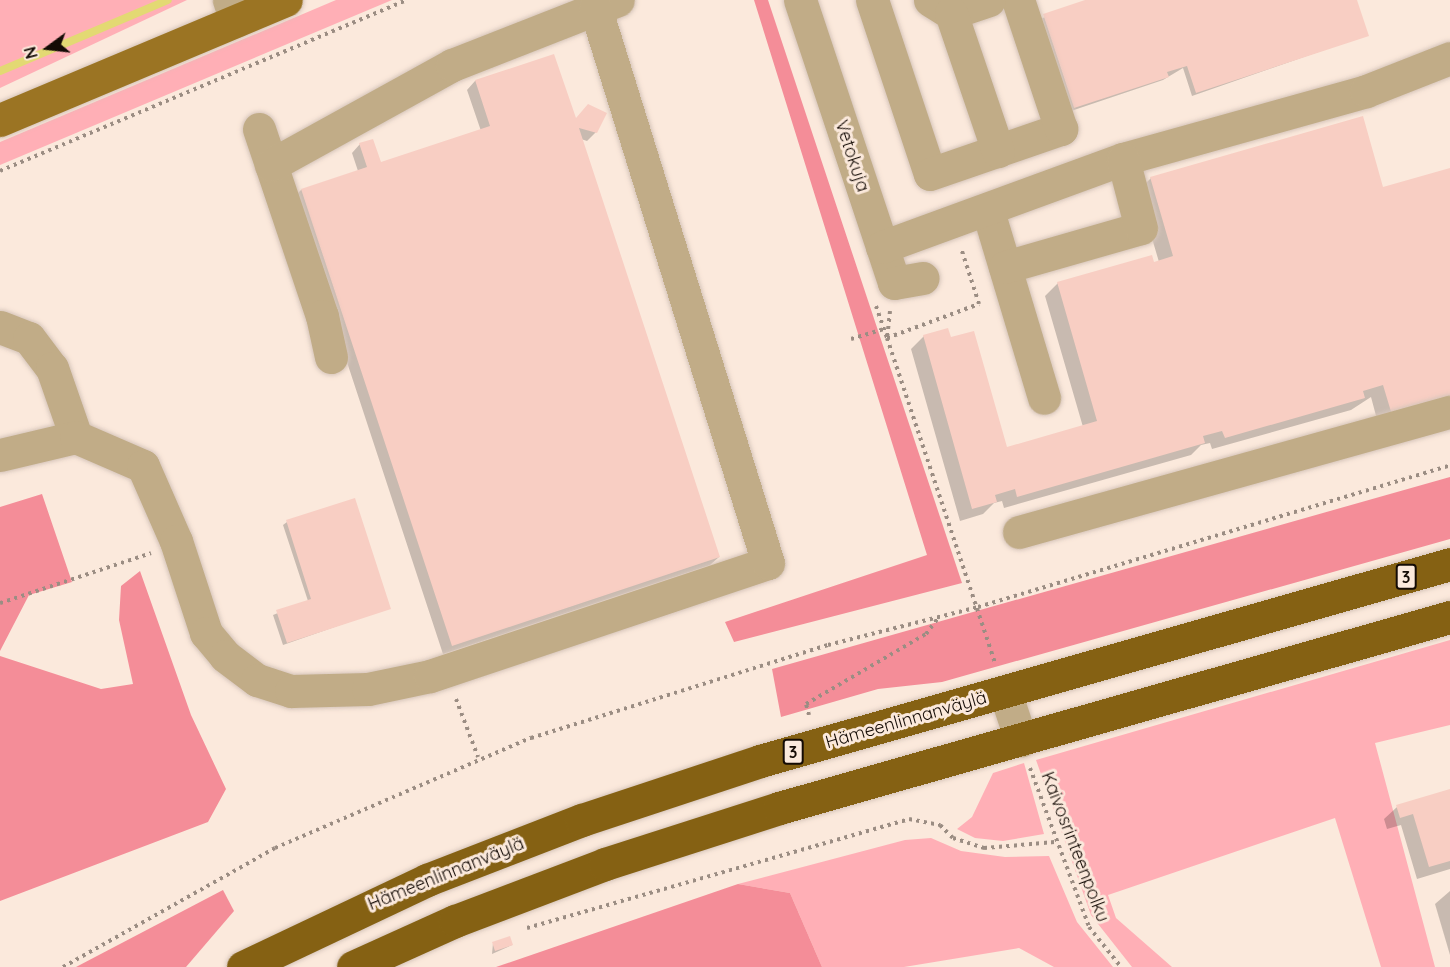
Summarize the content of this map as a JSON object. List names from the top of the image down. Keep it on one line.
{"streets":{"highway":["3","Hämeenlinnanväylä"],"street":["Vetokuja"],"path":["Kaivosrinteenpolku"]},"north":"left"}
